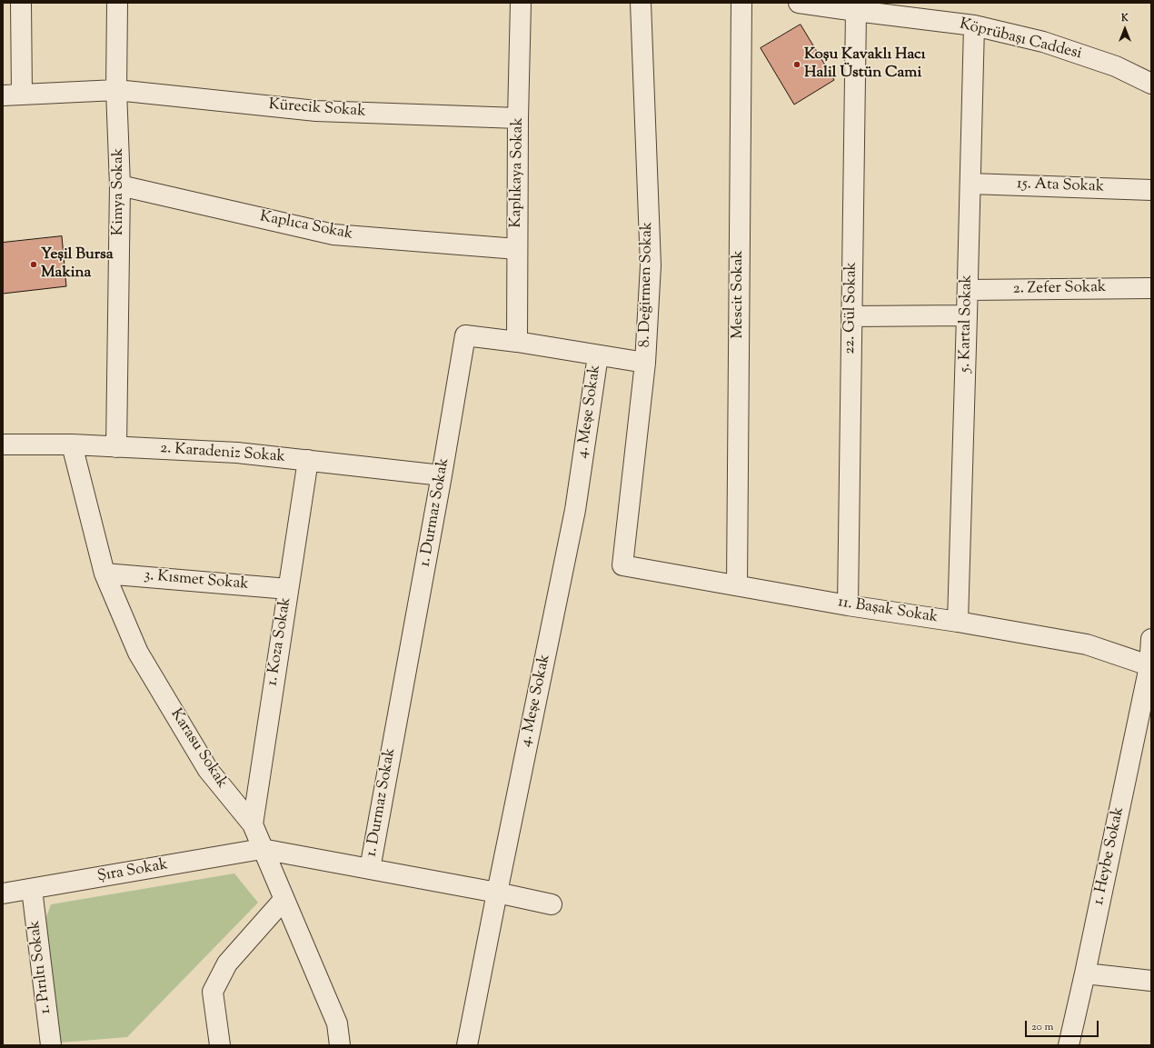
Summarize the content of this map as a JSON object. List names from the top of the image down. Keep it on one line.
{"streets":{"street":["Köprübaşı Caddesi","Kürecik Sokak","Kaplıkaya Sokak","15. Ata Sokak","Kimya Sokak","Kaplıca Sokak","8. Değirmen Sokak","2. Zefer Sokak","Mescit Sokak","22. Gül Sokak","5. Kartal Sokak","4. Meşe Sokak","2. Karadeniz Sokak","1. Durmaz Sokak","3. Kısmet Sokak","11. Başak Sokak","1. Koza Sokak","Karasu Sokak","1. Heybe Sokak","Şıra Sokak","1. Pırıltı Sokak"]},"crossings":[["Köprübaşı Caddesi","22. Gül Sokak"],["Köprübaşı Caddesi","5. Kartal Sokak"],["Kürecik Sokak","Kaplıkaya Sokak"],["Kürecik Sokak","Kimya Sokak"],["Kaplıkaya Sokak","Kaplıca Sokak"],["Kaplıkaya Sokak","1. Durmaz Sokak"],["15. Ata Sokak","5. Kartal Sokak"],["Kimya Sokak","Kaplıca Sokak"],["Kimya Sokak","2. Karadeniz Sokak"],["8. Değirmen Sokak","1. Durmaz Sokak"],["8. Değirmen Sokak","11. Başak Sokak"],["2. Zefer Sokak","5. Kartal Sokak"],["Mescit Sokak","11. Başak Sokak"],["22. Gül Sokak","11. Başak Sokak"],["5. Kartal Sokak","11. Başak Sokak"],["4. Meşe Sokak","1. Durmaz Sokak"],["2. Karadeniz Sokak","1. Durmaz Sokak"],["2. Karadeniz Sokak","1. Koza Sokak"],["2. Karadeniz Sokak","Karasu Sokak"],["3. Kısmet Sokak","1. Koza Sokak"],["3. Kısmet Sokak","Karasu Sokak"],["11. Başak Sokak","1. Heybe Sokak"],["1. Koza Sokak","Karasu Sokak"],["Karasu Sokak","Şıra Sokak"],["Şıra Sokak","1. Pırıltı Sokak"]],"places":["Koşu Kavaklı Hacı Halil Üstün Cami","Yeşil Bursa Makina"],"scale_bar":"20 m","north":"top"}
